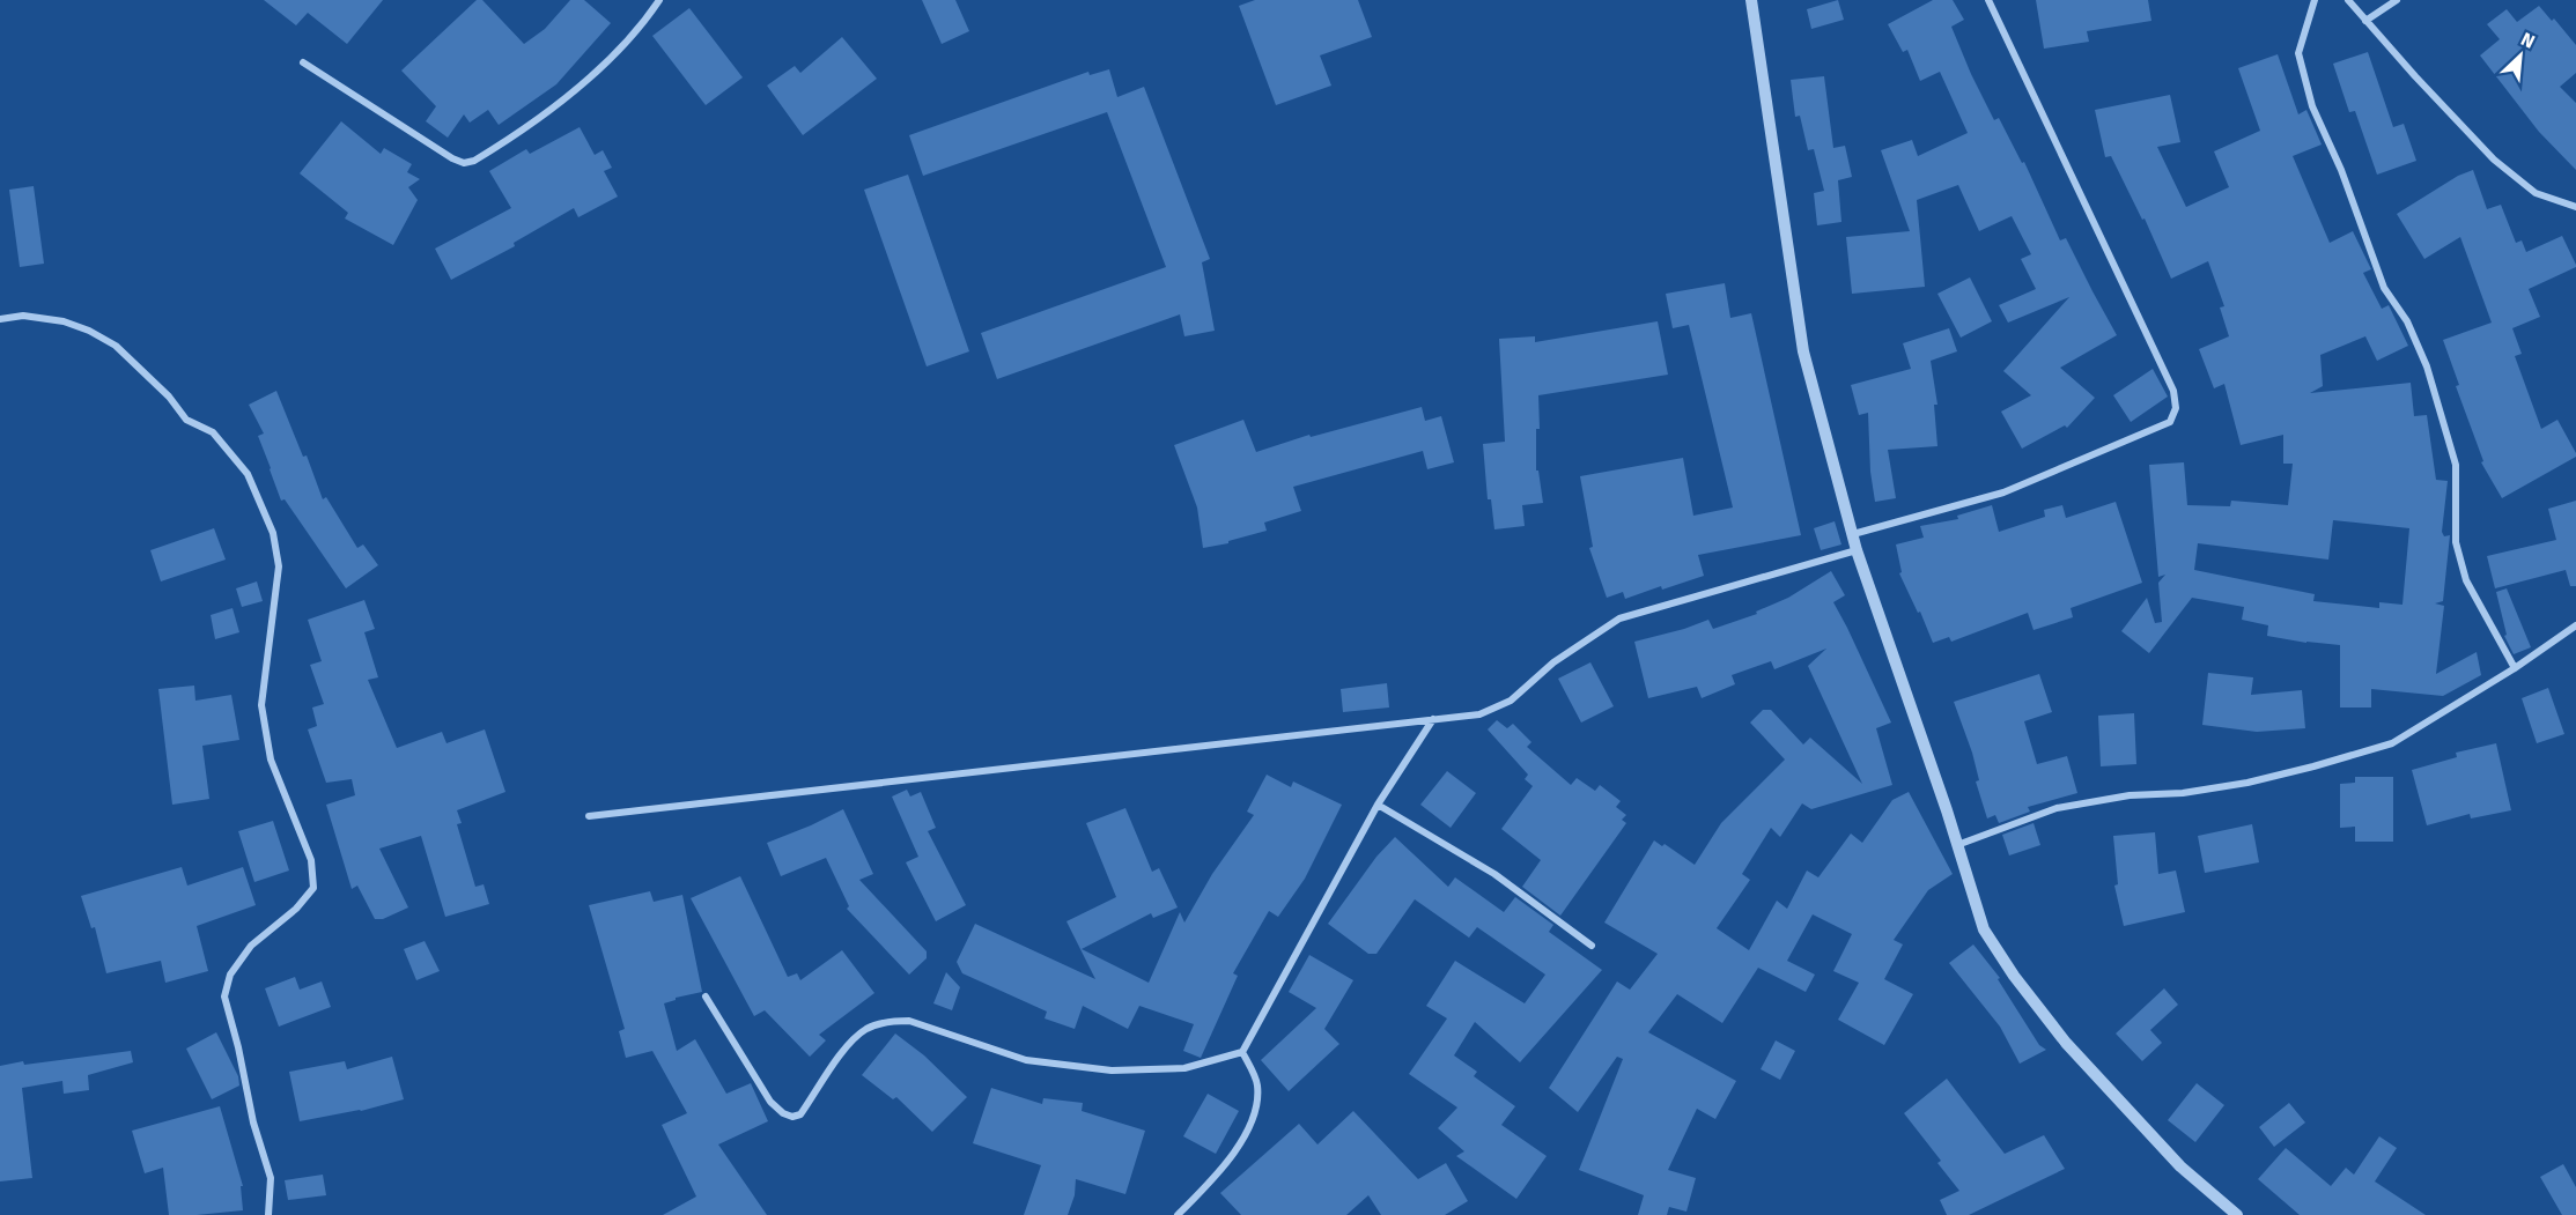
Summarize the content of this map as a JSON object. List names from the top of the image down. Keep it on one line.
{"north":"top right"}
